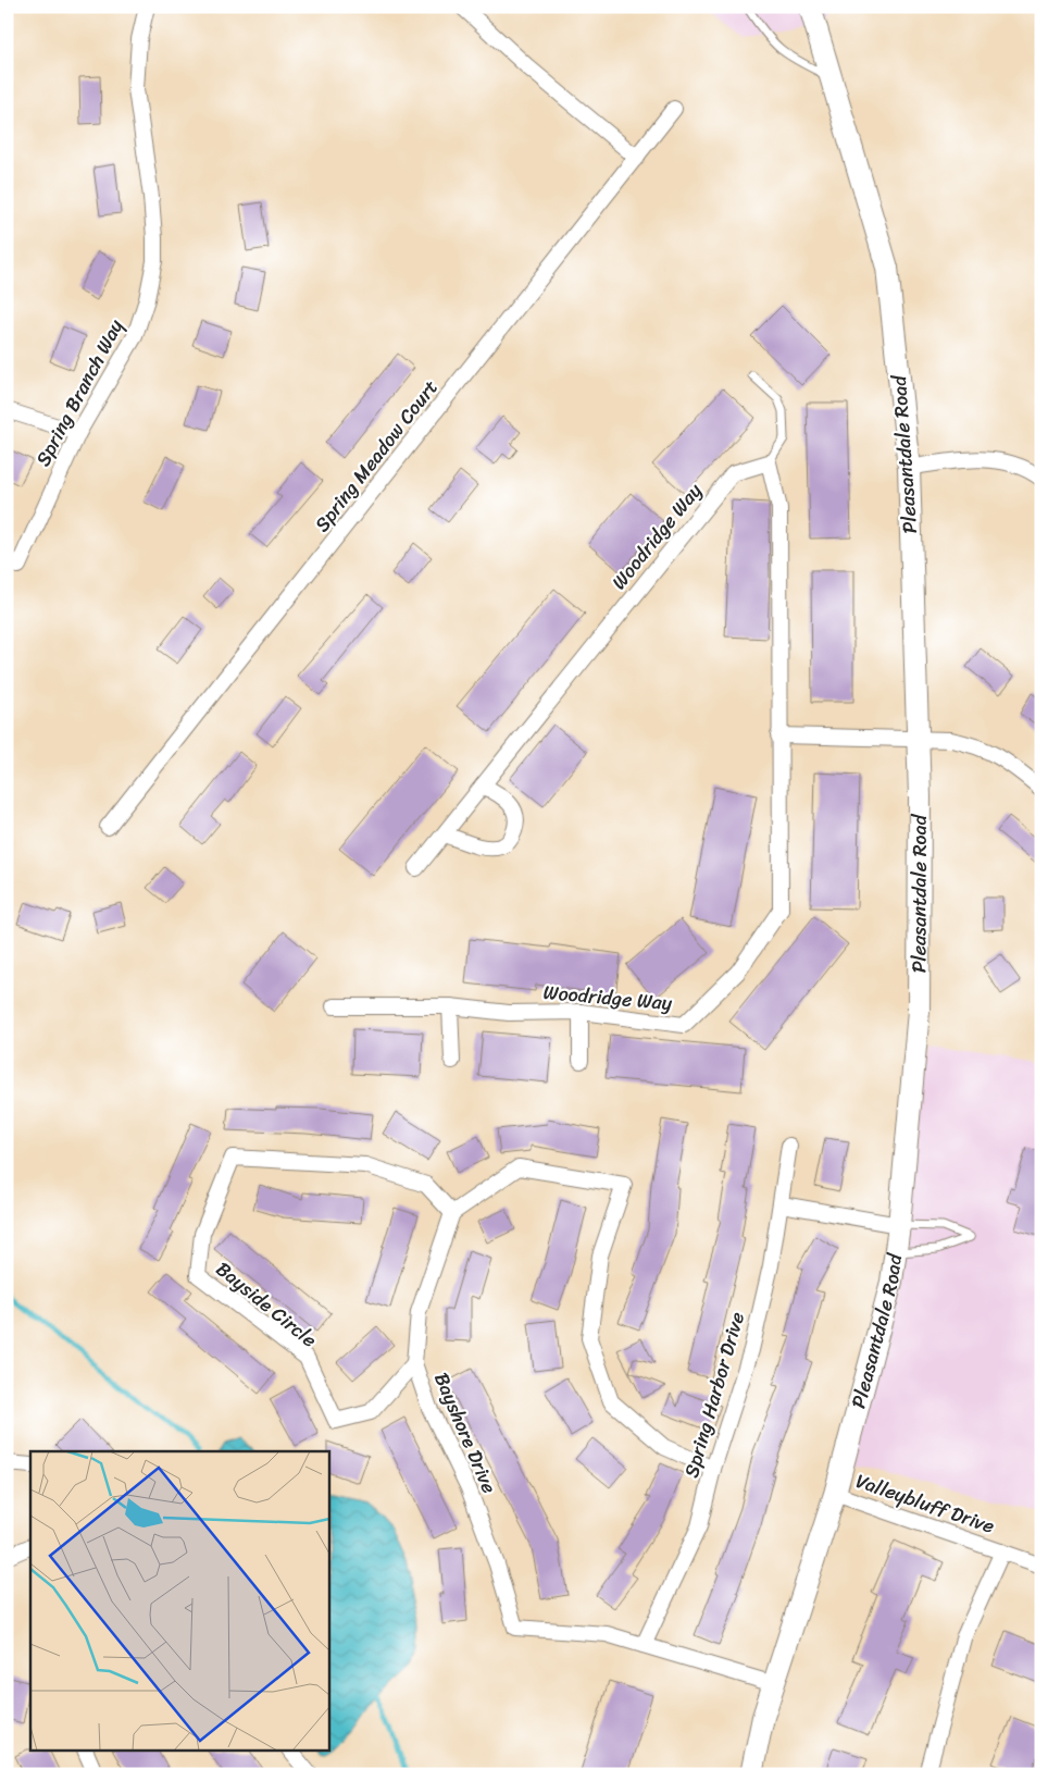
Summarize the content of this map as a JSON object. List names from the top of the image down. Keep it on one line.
{"streets":{"main road":["Pleasantdale Road"],"street":["Spring Branch Way","Spring Meadow Court","Woodridge Way","Bayside Circle","Spring Harbor Drive","Bayshore Drive","Valleybluff Drive"]},"crossings":[["Pleasantdale Road","Valleybluff Drive"],["Bayside Circle","Bayshore Drive"],["Spring Harbor Drive","Bayshore Drive"]]}
